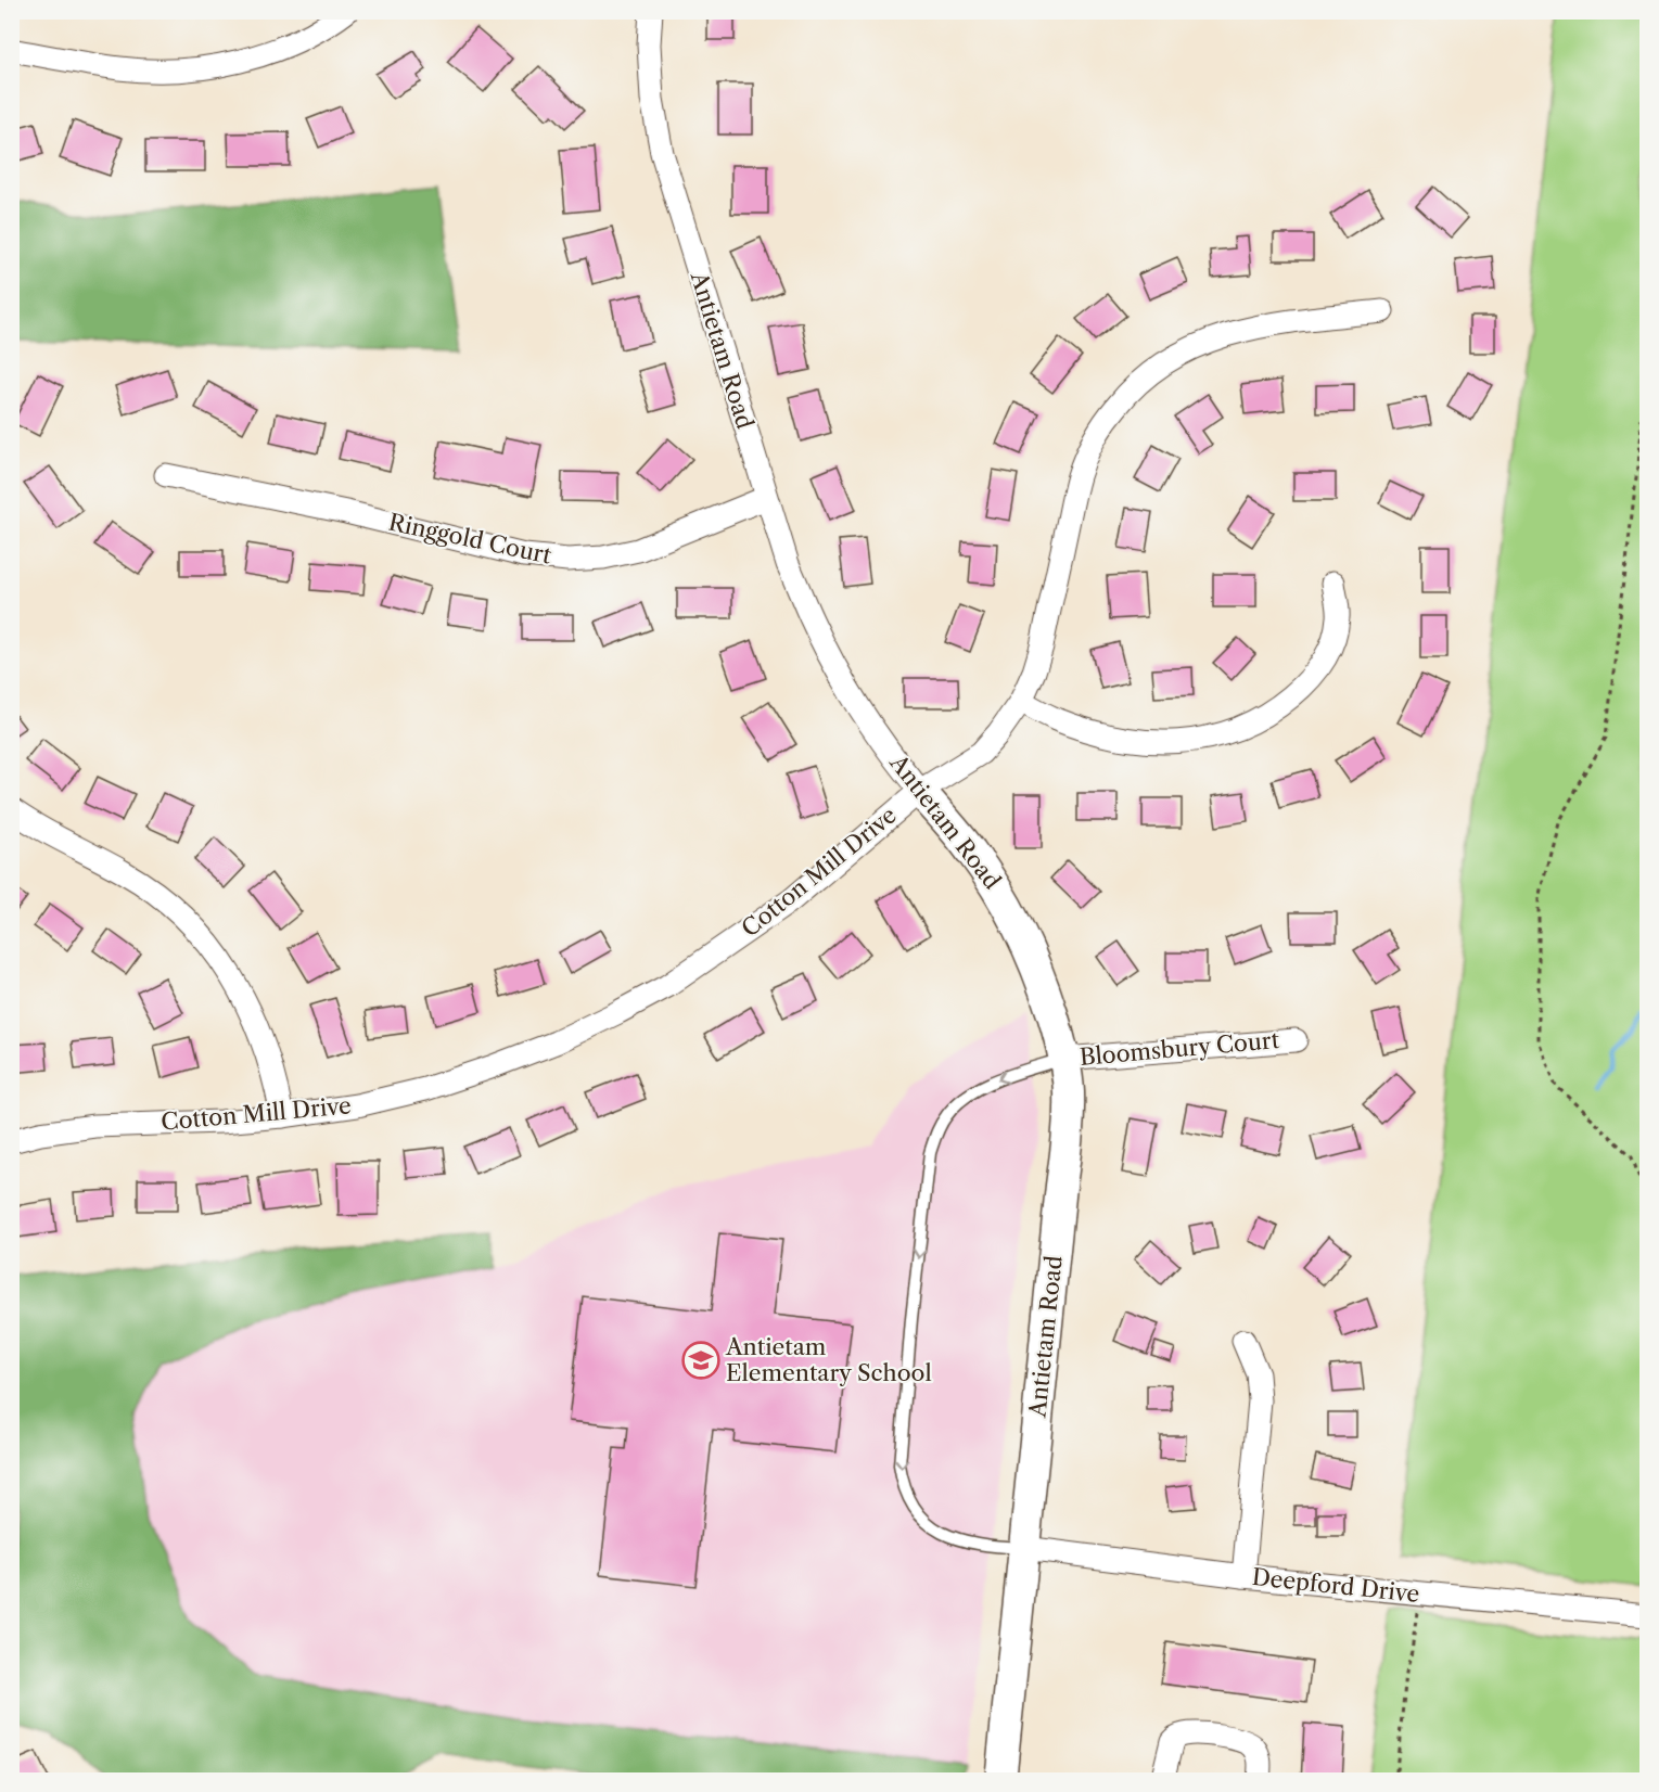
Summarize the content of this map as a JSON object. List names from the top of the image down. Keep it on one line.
{"streets":{"street":["Antietam Road","Ringgold Court","Cotton Mill Drive","Bloomsbury Court","Deepford Drive"]},"crossings":[["Antietam Road","Ringgold Court"],["Antietam Road","Cotton Mill Drive"],["Antietam Road","Bloomsbury Court"],["Antietam Road","Deepford Drive"]],"places":{"school or university":["Antietam Elementary School"]}}
